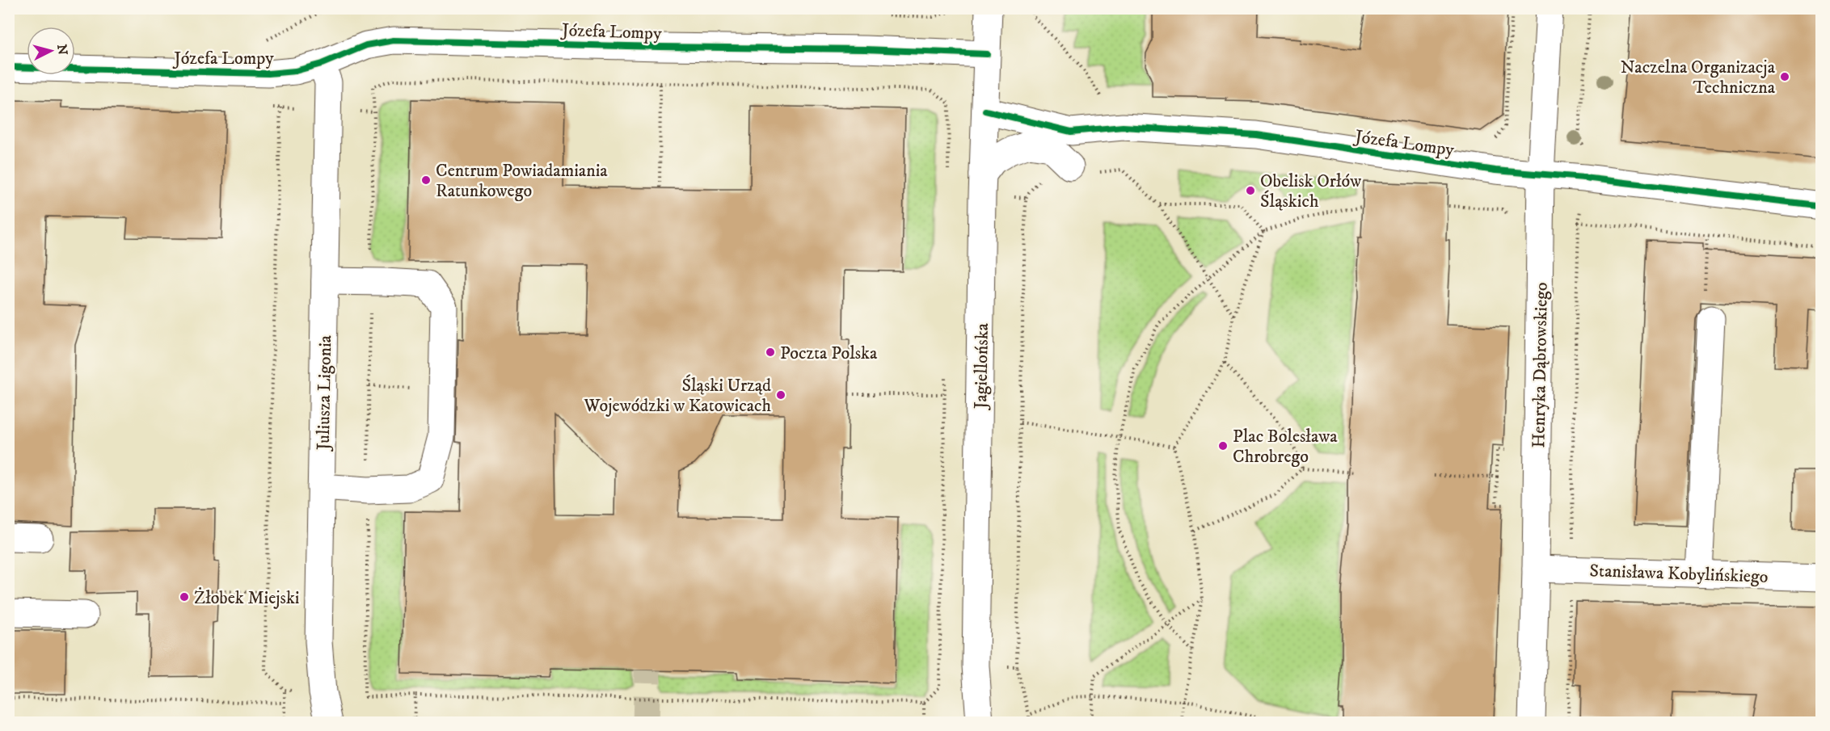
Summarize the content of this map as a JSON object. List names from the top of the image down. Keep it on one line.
{"streets":{"street":["Józefa Lompy","Henryka Dąbrowskiego","Jagiellońska","Juliusza Ligonia","Stanisława Kobylińskiego"]},"crossings":[["Józefa Lompy","Henryka Dąbrowskiego"],["Józefa Lompy","Jagiellońska"],["Józefa Lompy","Juliusza Ligonia"],["Henryka Dąbrowskiego","Stanisława Kobylińskiego"]],"places":["Naczelna Organizacja Techniczna","Centrum Powiadamiania Ratunkowego","Obelisk Orłów Śląskich","Poczta Polska","Śląski Urząd Wojewódzki w Katowicach","Plac Bolesława Chrobrego","Żłobek Miejski"],"north":"right"}
